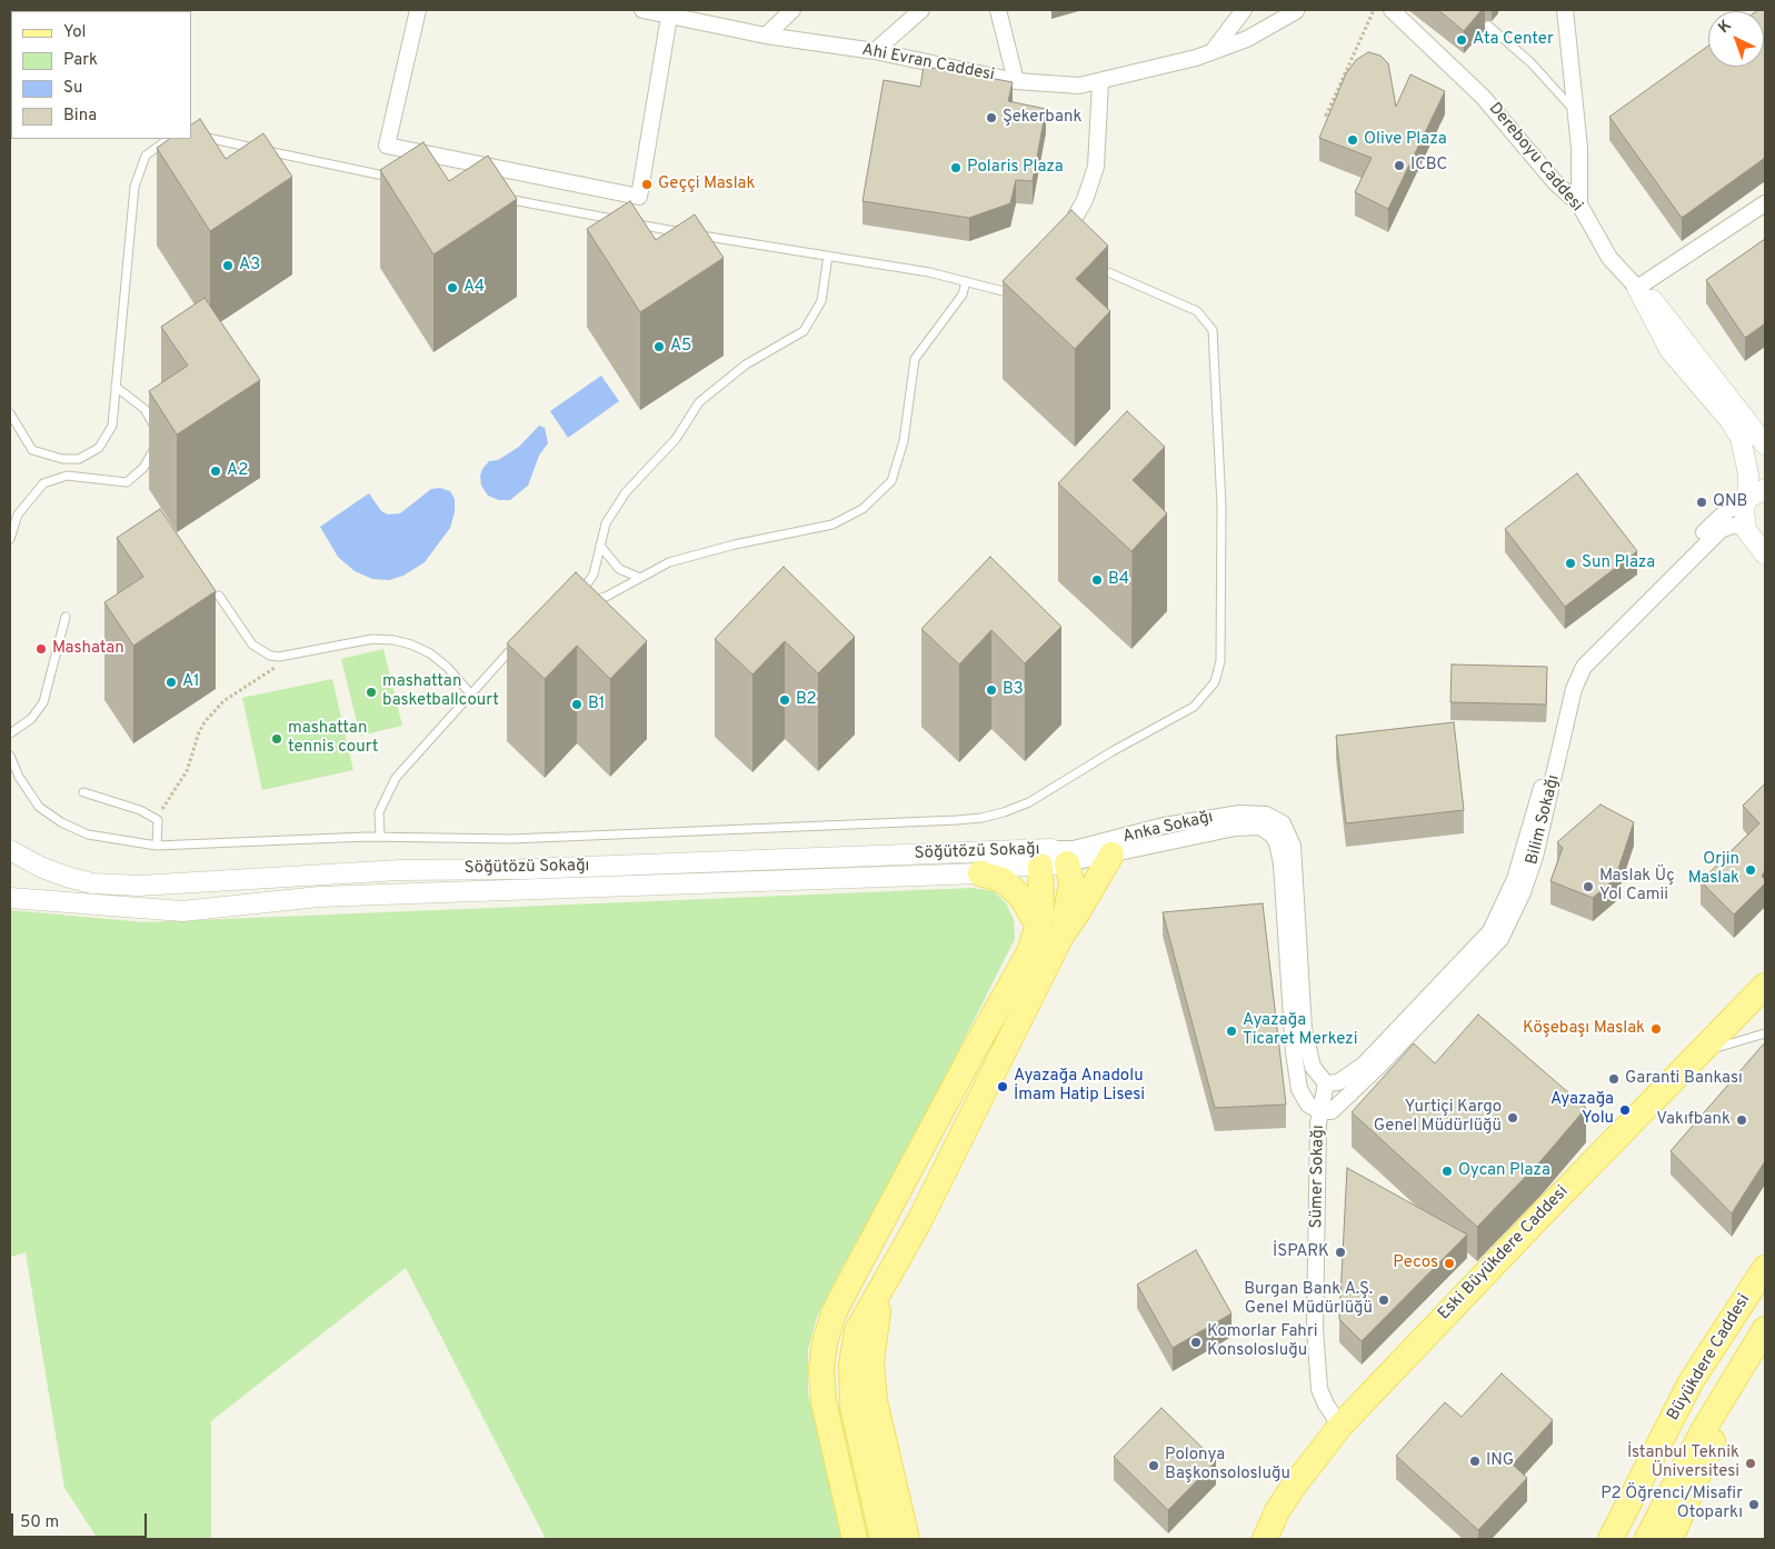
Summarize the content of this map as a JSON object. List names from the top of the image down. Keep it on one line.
{"streets":{"main road":["Eski Büyükdere Caddesi","Büyükdere Caddesi"],"street":["Ahi Evran Caddesi","Dereboyu Caddesi","Bilim Sokağı","Anka Sokağı","Söğütözü Sokağı","Sümer Sokağı"]},"crossings":[["Dereboyu Caddesi","Bilim Sokağı"],["Bilim Sokağı","Anka Sokağı"],["Bilim Sokağı","Sümer Sokağı"],["Anka Sokağı","Söğütözü Sokağı"],["Anka Sokağı","Sümer Sokağı"],["Sümer Sokağı","Eski Büyükdere Caddesi"]],"places":["Ata Center","Şekerbank","Olive Plaza","ICBC","Polaris Plaza","Geççi Maslak","A3","A4","A5","A2","QNB","Sun Plaza","B4","Mashatan","A1","B3","mashattan basketballcourt","B2","B1","mashattan tennis court","Orjin Maslak","Maslak Üç Yol Camii","Köşebaşı Maslak","Ayazağa Ticaret Merkezi","Garanti Bankası","Ayazağa Anadolu İmam Hatip Lisesi","Ayazağa Yolu","Yurtiçi Kargo Genel Müdürlüğü","Vakıfbank","Oycan Plaza","İSPARK","Pecos","Burgan Bank A.Ş. Genel Müdürlüğü","Komorlar Fahri Konsolosluğu","ING","İstanbul Teknik Üniversitesi","Polonya Başkonsolosluğu","P2 Öğrenci/Misafir Otoparkı"],"legend":["Yol","Park","Su","Bina"],"scale_bar":"50 m","north":"top left"}
